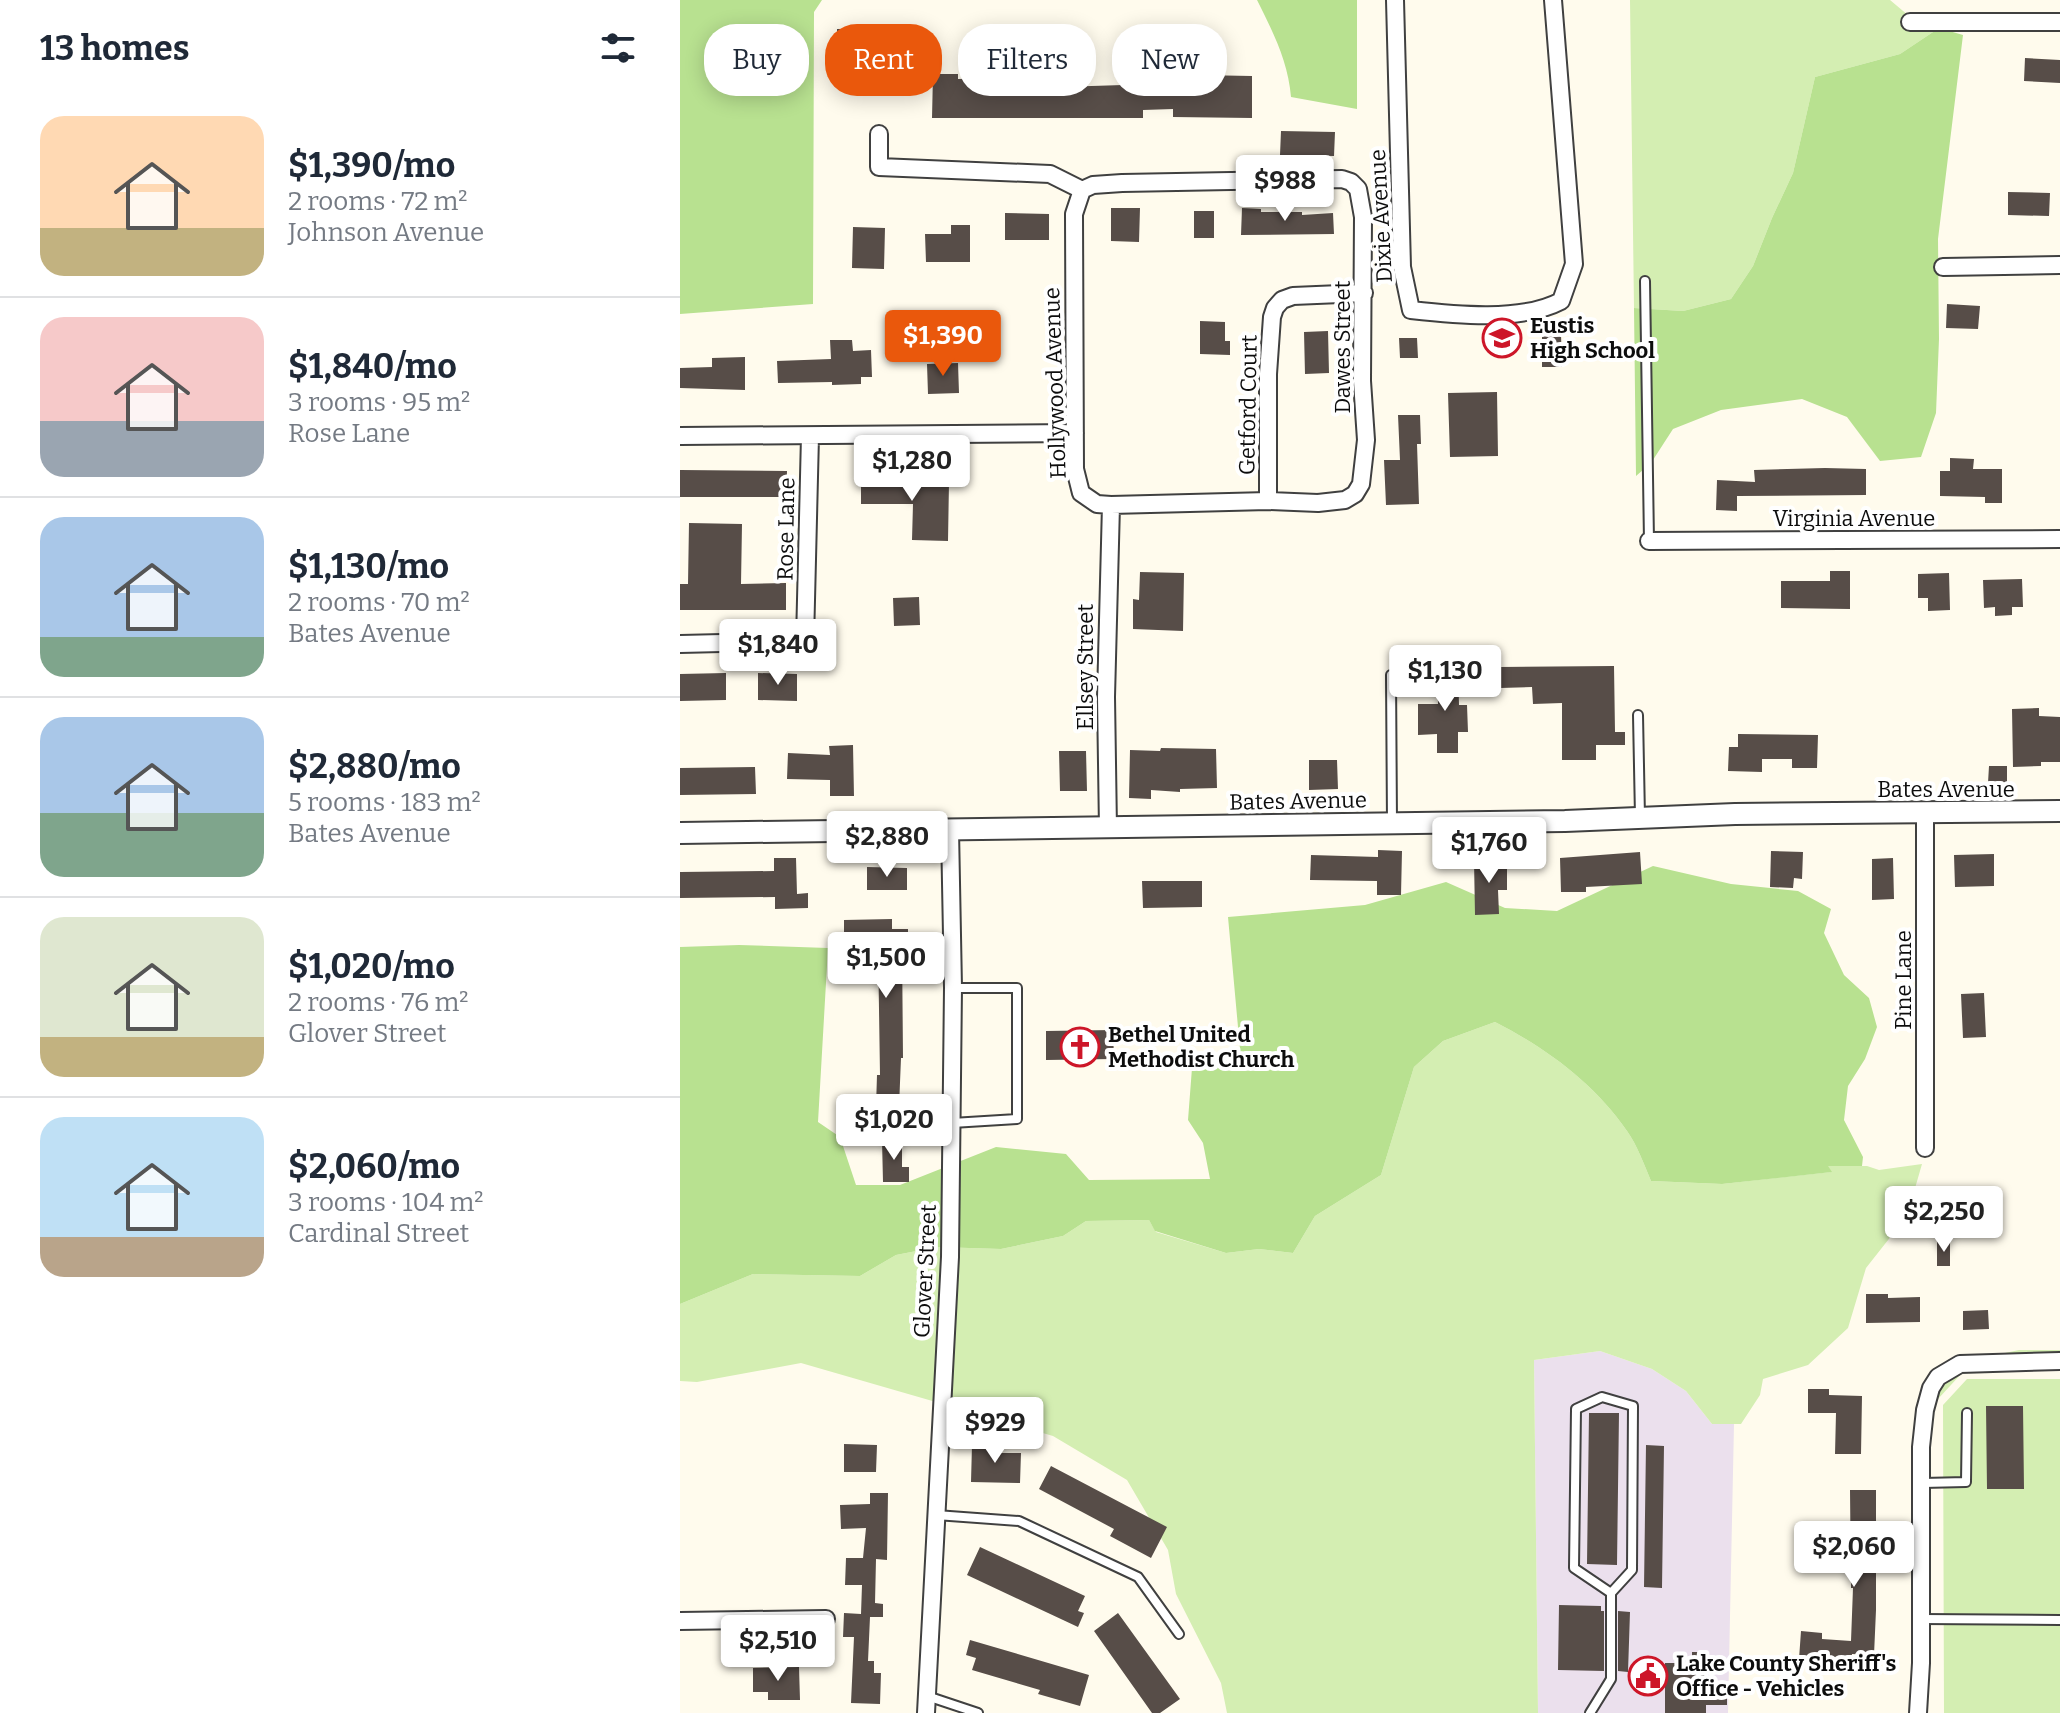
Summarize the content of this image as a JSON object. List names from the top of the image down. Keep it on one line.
{"streets":{"street":["Dixie Avenue","Dawes Street","Hollywood Avenue","Getford Court","Virginia Avenue","Rose Lane","Ellsey Street","Bates Avenue","Pine Lane","Glover Street"]},"crossings":[["Dawes Street","Hollywood Avenue"],["Dawes Street","Getford Court"],["Hollywood Avenue","Ellsey Street"],["Ellsey Street","Bates Avenue"],["Bates Avenue","Pine Lane"],["Bates Avenue","Glover Street"]],"places":{"school or university":["Eustis High School"],"church":["Bethel United Methodist Church"],"public building":["Lake County Sheriff's Office - Vehicles"]},"page":{"heading":"13 homes","chip":["Buy","Rent","Filters","New"],"list":[{"name":"$1,390/mo","note":"2 rooms · 72 m² · Johnson Avenue"},{"name":"$1,840/mo","note":"3 rooms · 95 m² · Rose Lane"},{"name":"$1,130/mo","note":"2 rooms · 70 m² · Bates Avenue"},{"name":"$2,880/mo","note":"5 rooms · 183 m² · Bates Avenue"},{"name":"$1,020/mo","note":"2 rooms · 76 m² · Glover Street"},{"name":"$2,060/mo","note":"3 rooms · 104 m² · Cardinal Street"}],"price":["$988","$1,390","$1,280","$1,840","$1,130","$2,880","$1,760","$1,500","$1,020","$2,250","$929","$2,060","$2,510"]}}
